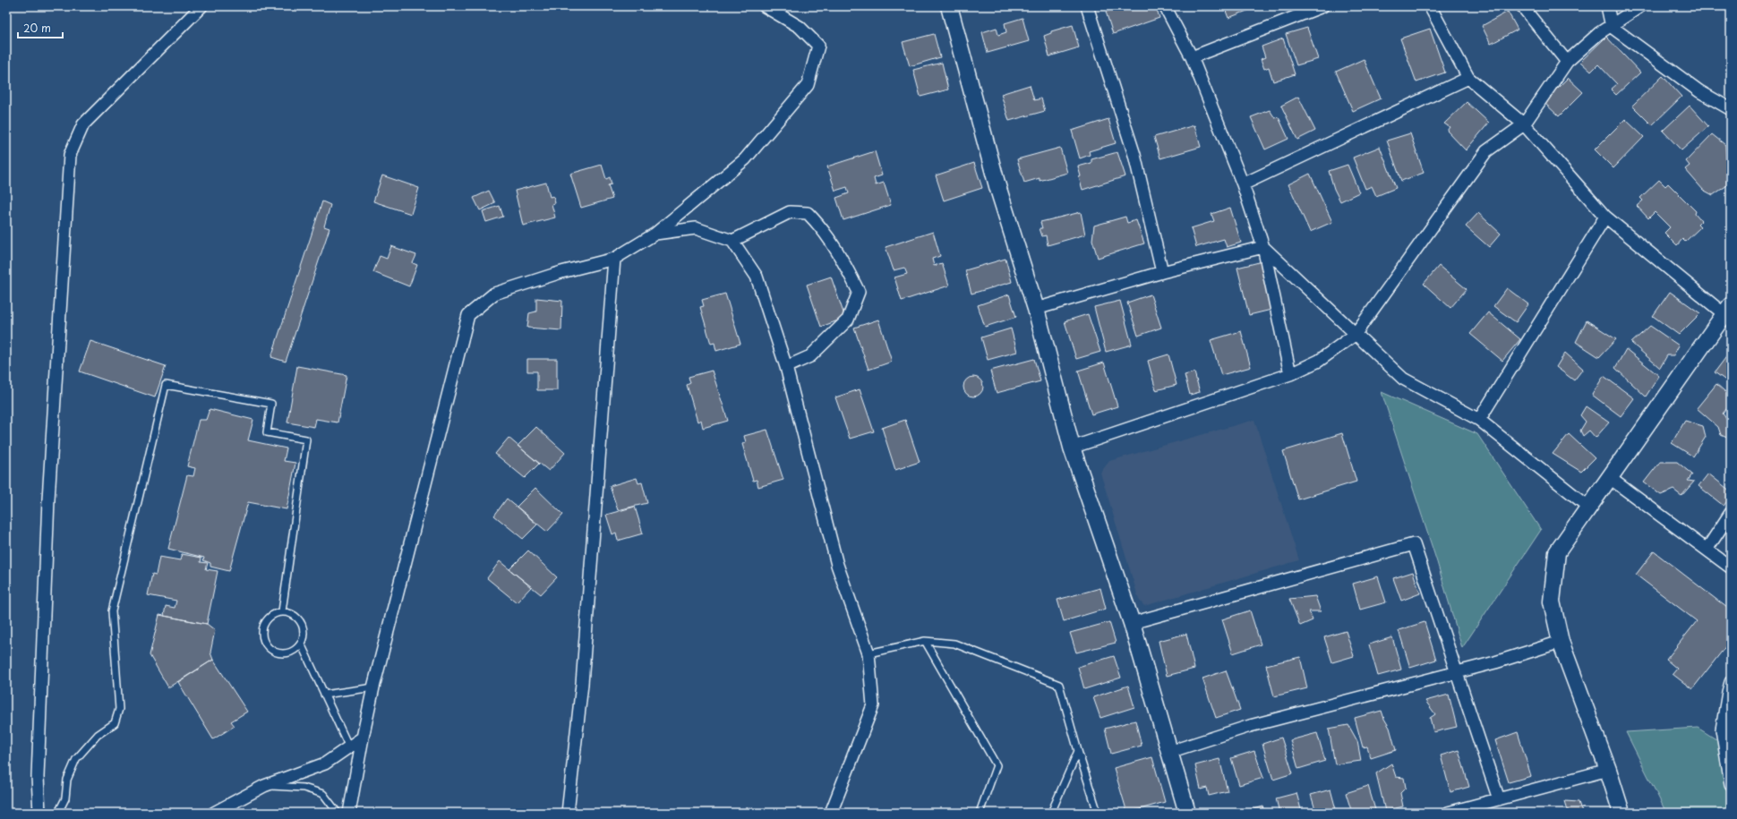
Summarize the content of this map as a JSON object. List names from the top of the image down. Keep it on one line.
{"scale_bar":"20 m"}
